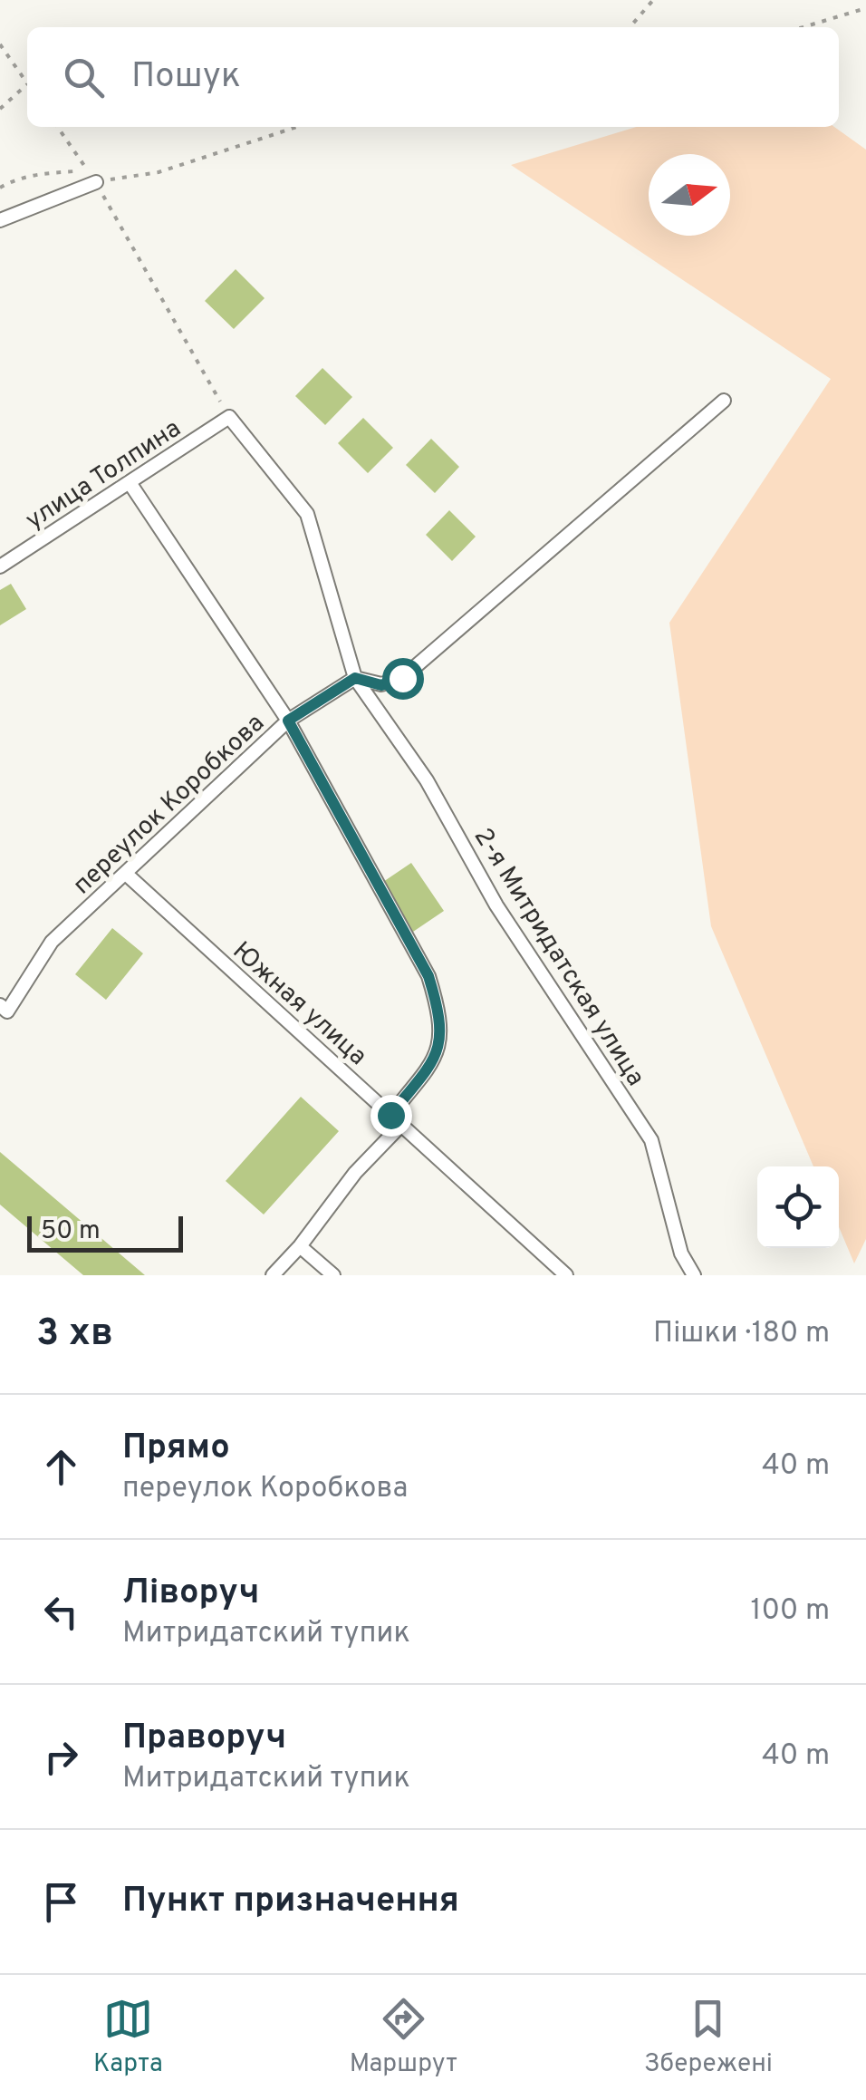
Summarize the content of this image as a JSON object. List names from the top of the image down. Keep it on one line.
{"streets":{"lane":["улица Толпина","переулок Коробкова","2-я Митридатская улица","Южная улица"]},"crossings":[["улица Толпина","2-я Митридатская улица"],["переулок Коробкова","2-я Митридатская улица"],["переулок Коробкова","Южная улица"]],"scale_bar":"50 m","north":"right","page":{"search":"Пошук","scale":"50 m","heading":["3 хв","Пішки · 180 m"],"list":[["Прямо","переулок Коробкова","40 m"],["Ліворуч","Митридатский тупик","100 m"],["Праворуч","Митридатский тупик","40 m"],"Пункт призначення"],"nav":["Карта","Маршрут","Збережені"]}}
